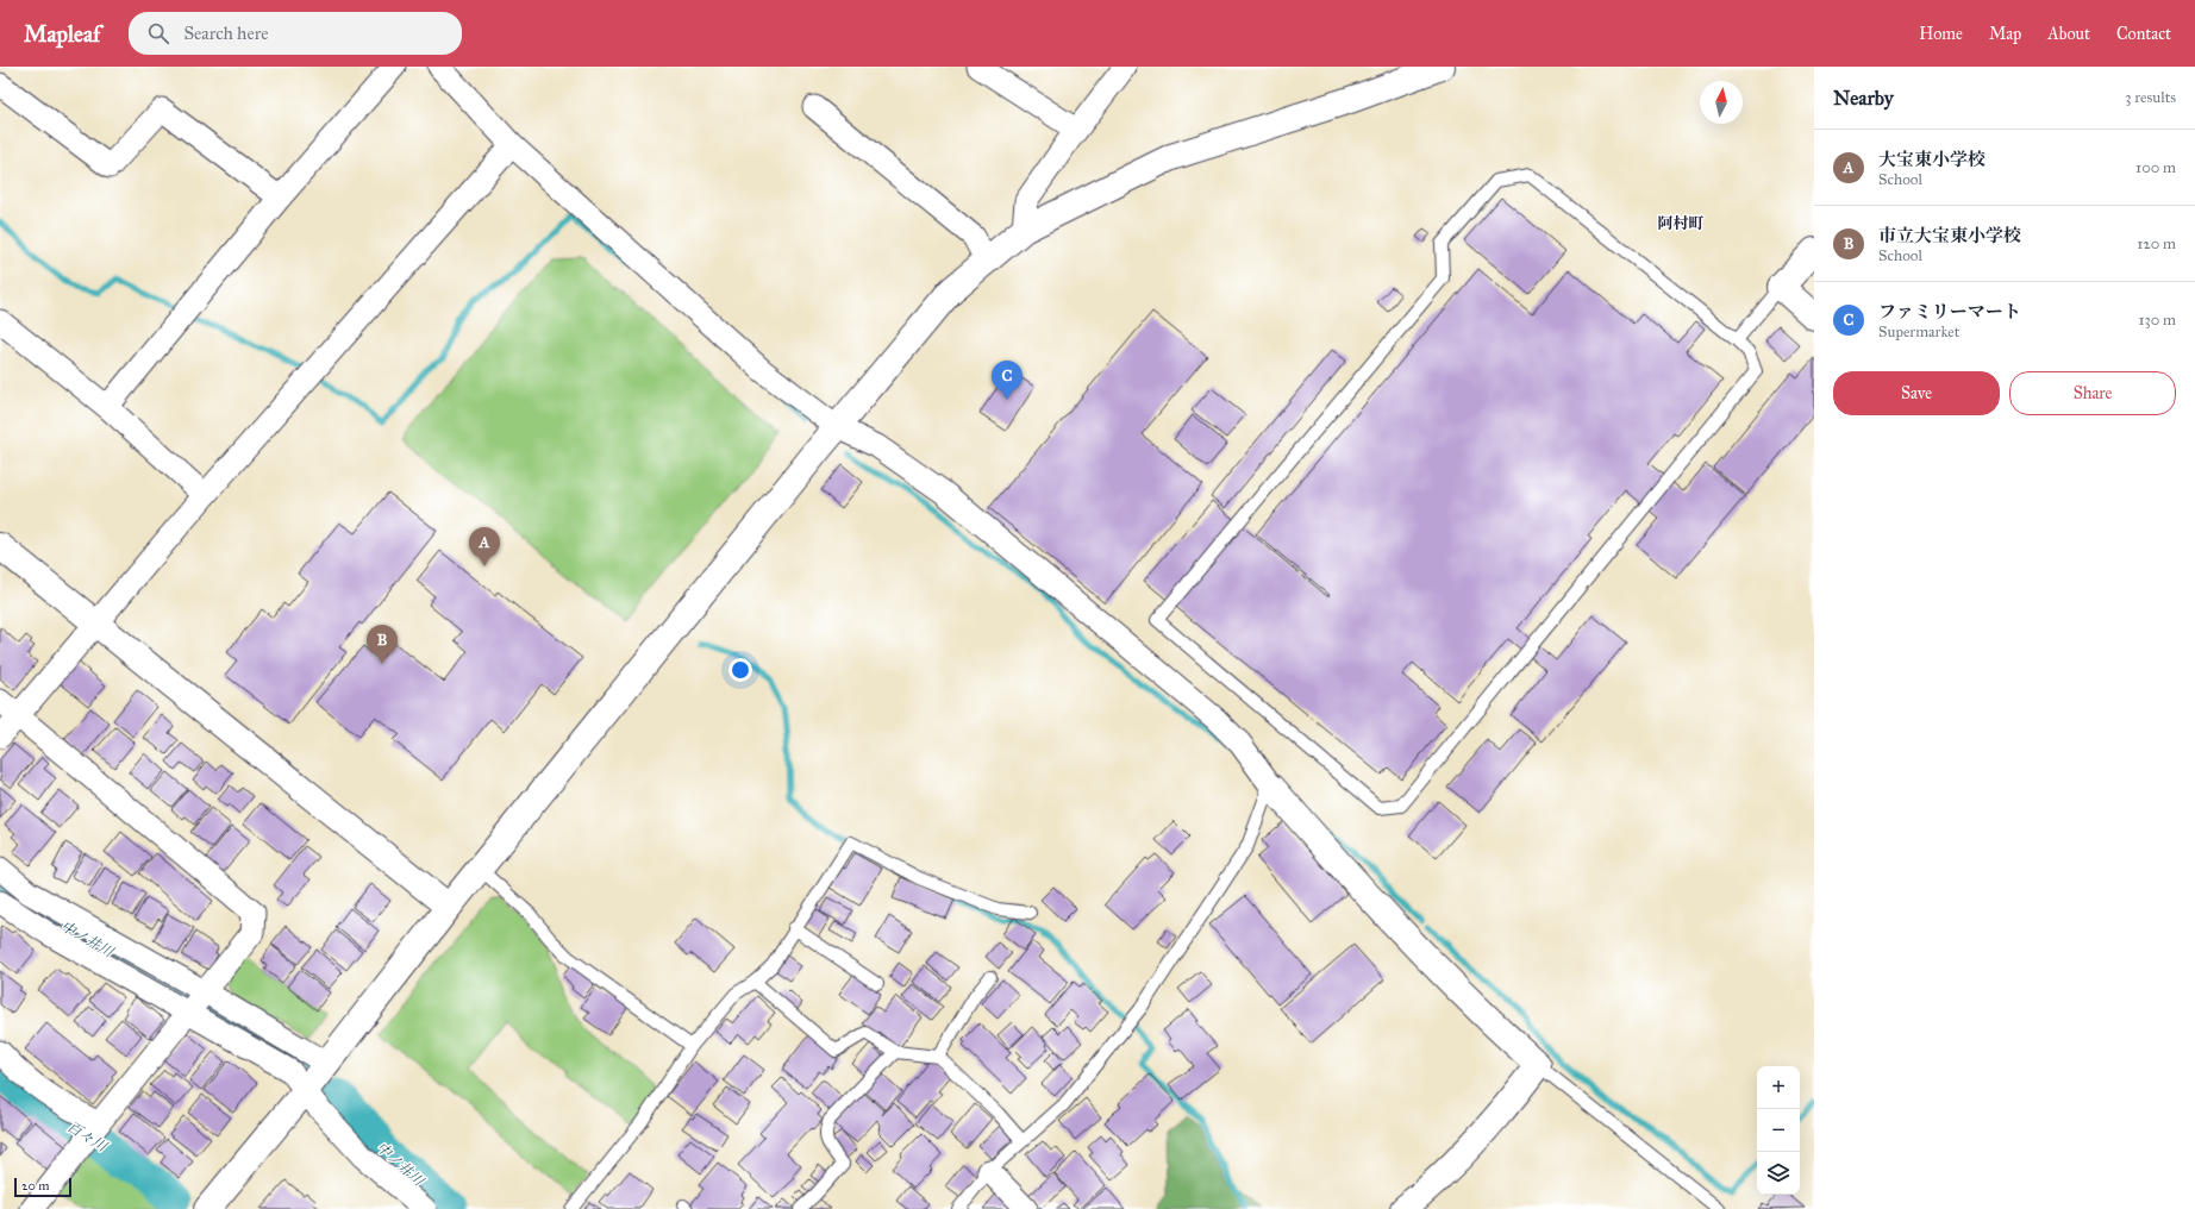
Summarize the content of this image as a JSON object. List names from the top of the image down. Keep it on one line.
{"districts":["阿村町"],"water":["中ノ井川","百々川"],"scale_bar":"20 m","north":"top","page":{"header":"Mapleaf","search":"Search here","nav":["Home","Map","About","Contact"],"heading":["Nearby","3 results"],"list":[{"mark":"A","name":"大宝東小学校","note":"School","value":"100 m"},{"mark":"B","name":"市立大宝東小学校","note":"School","value":"120 m"},{"mark":"C","name":"ファミリーマート","note":"Supermarket","value":"130 m"}],"buttons":["Save","Share"],"pins":["C","A","B"],"map_buttons":["+","−"],"scale":"20 m"}}
